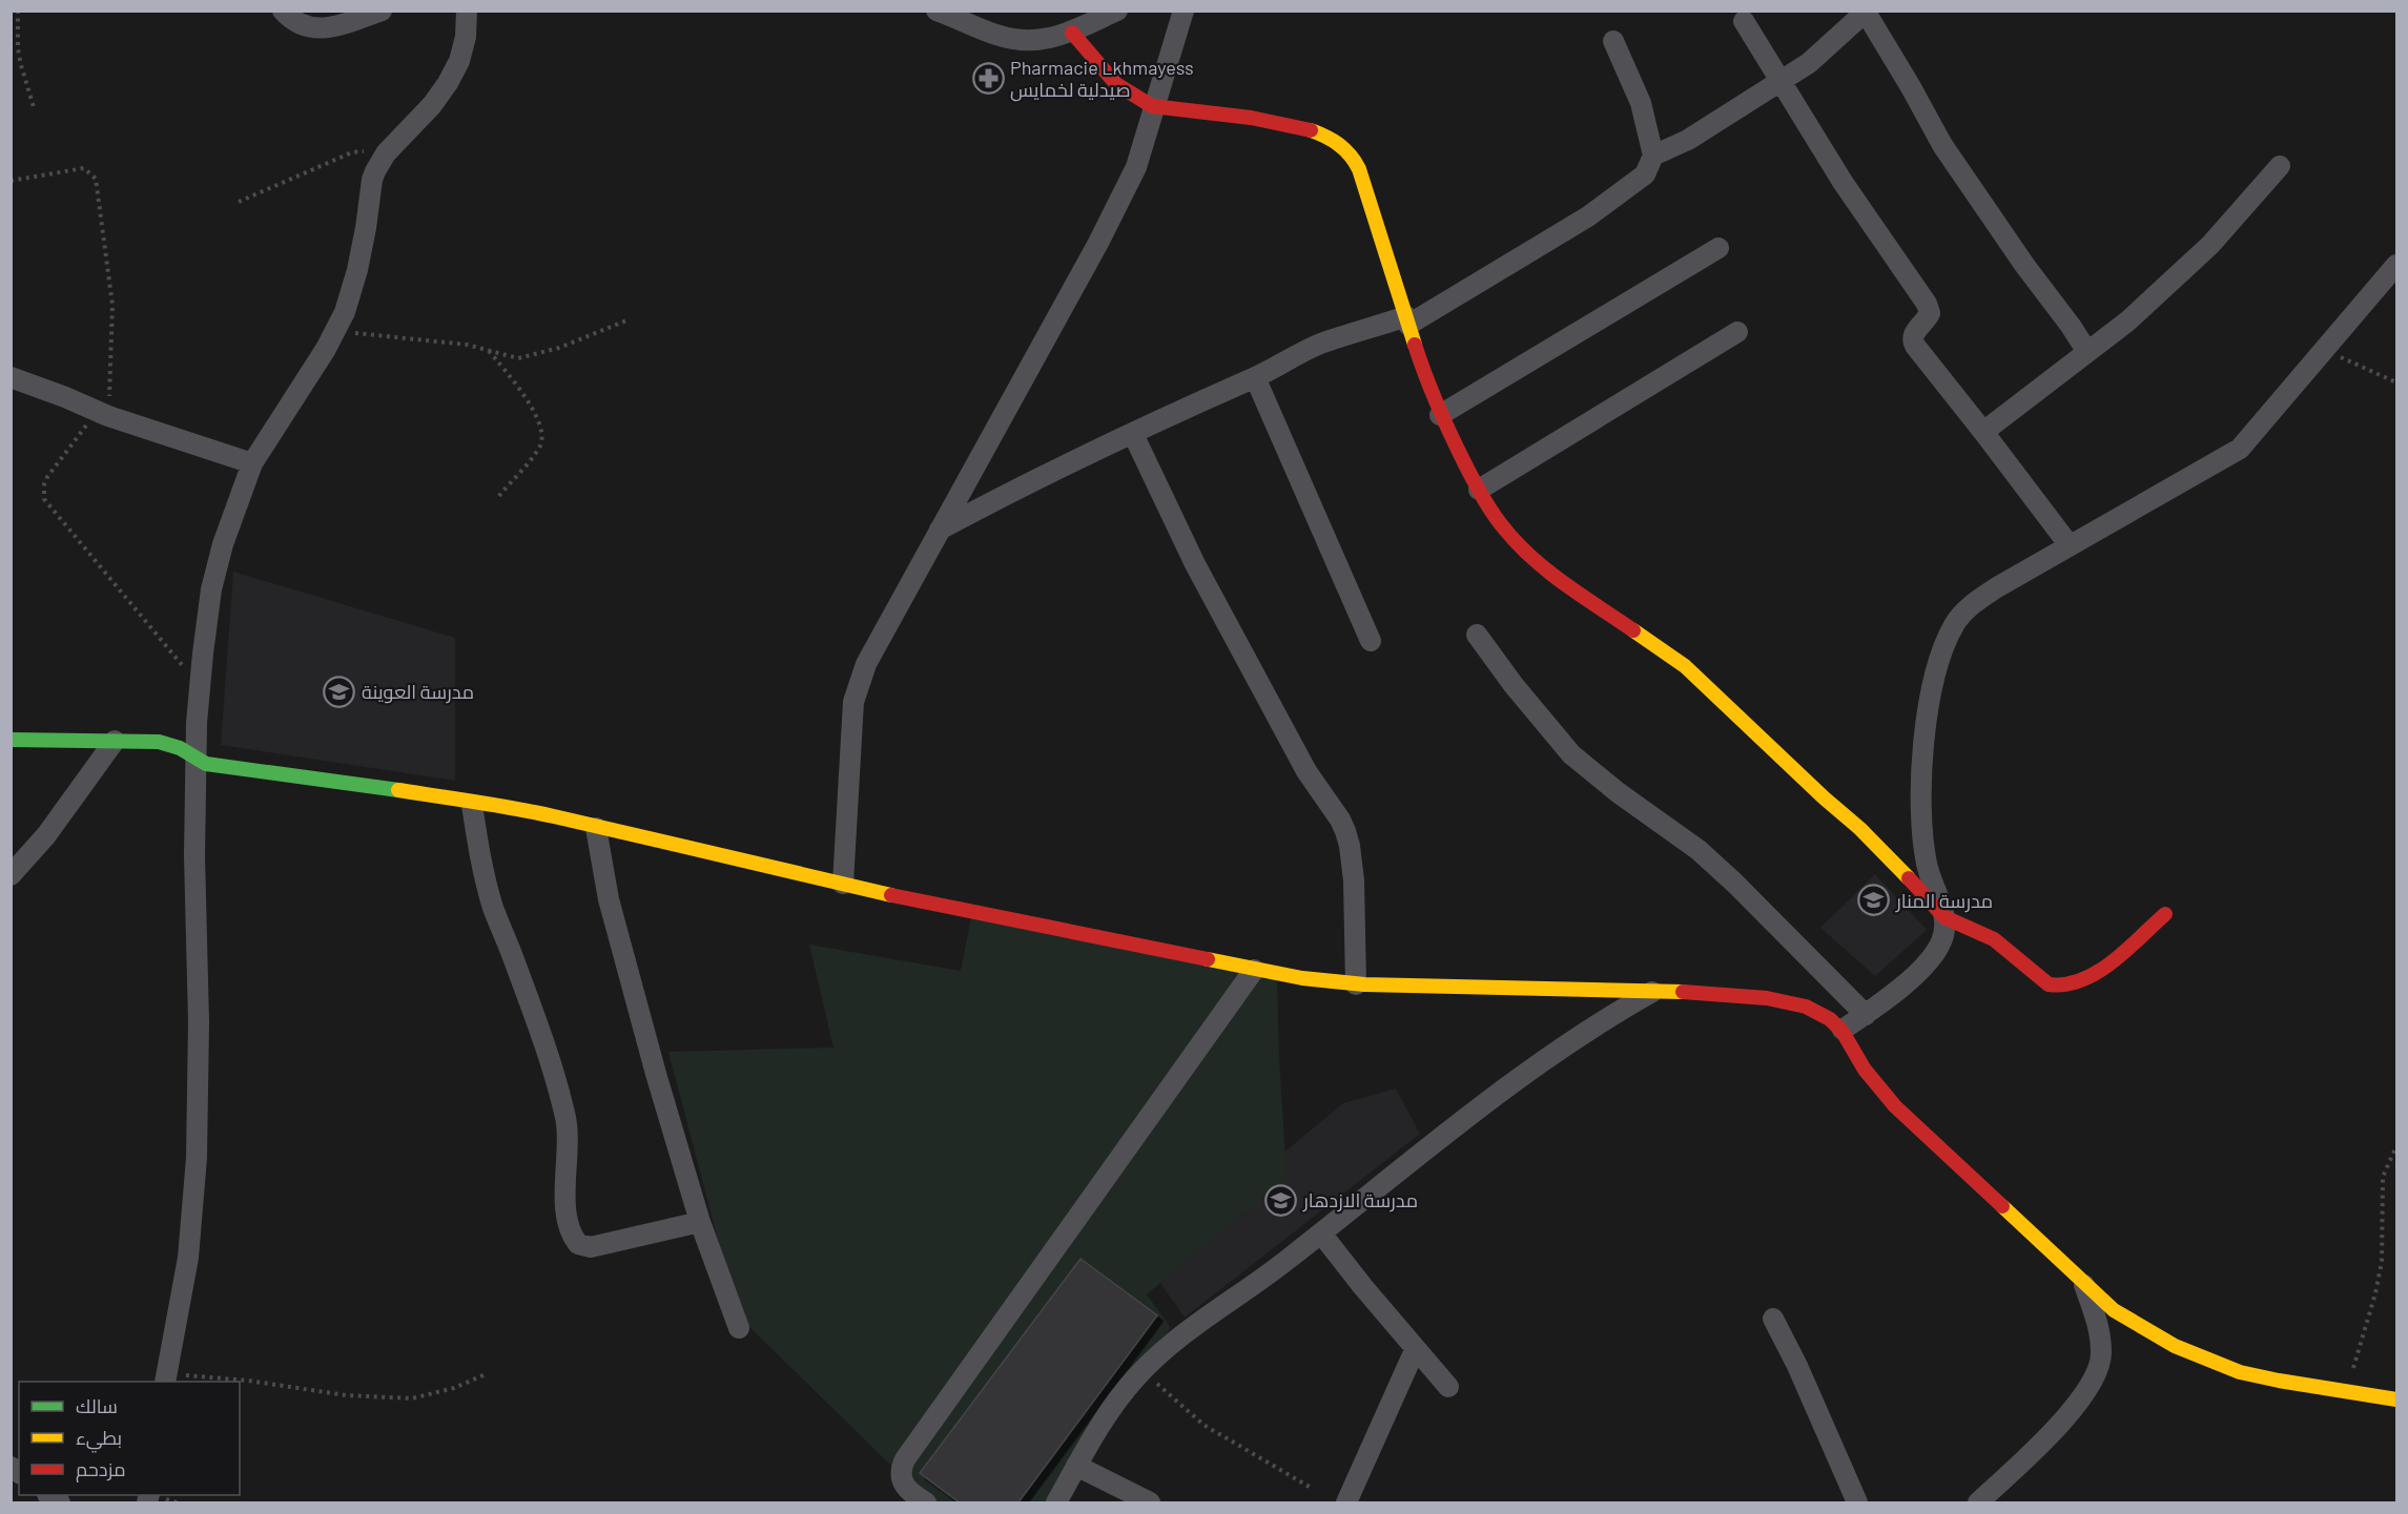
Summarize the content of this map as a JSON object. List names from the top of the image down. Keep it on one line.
{"places":{"pharmacy":["Pharmacie Lkhmayess صيدلية لخمايس"],"school or university":["مدرسة العوينة","مدرسة المنار","مدرسة الازدهار"]},"legend":["سالك","بطيء","مزدحم"]}
